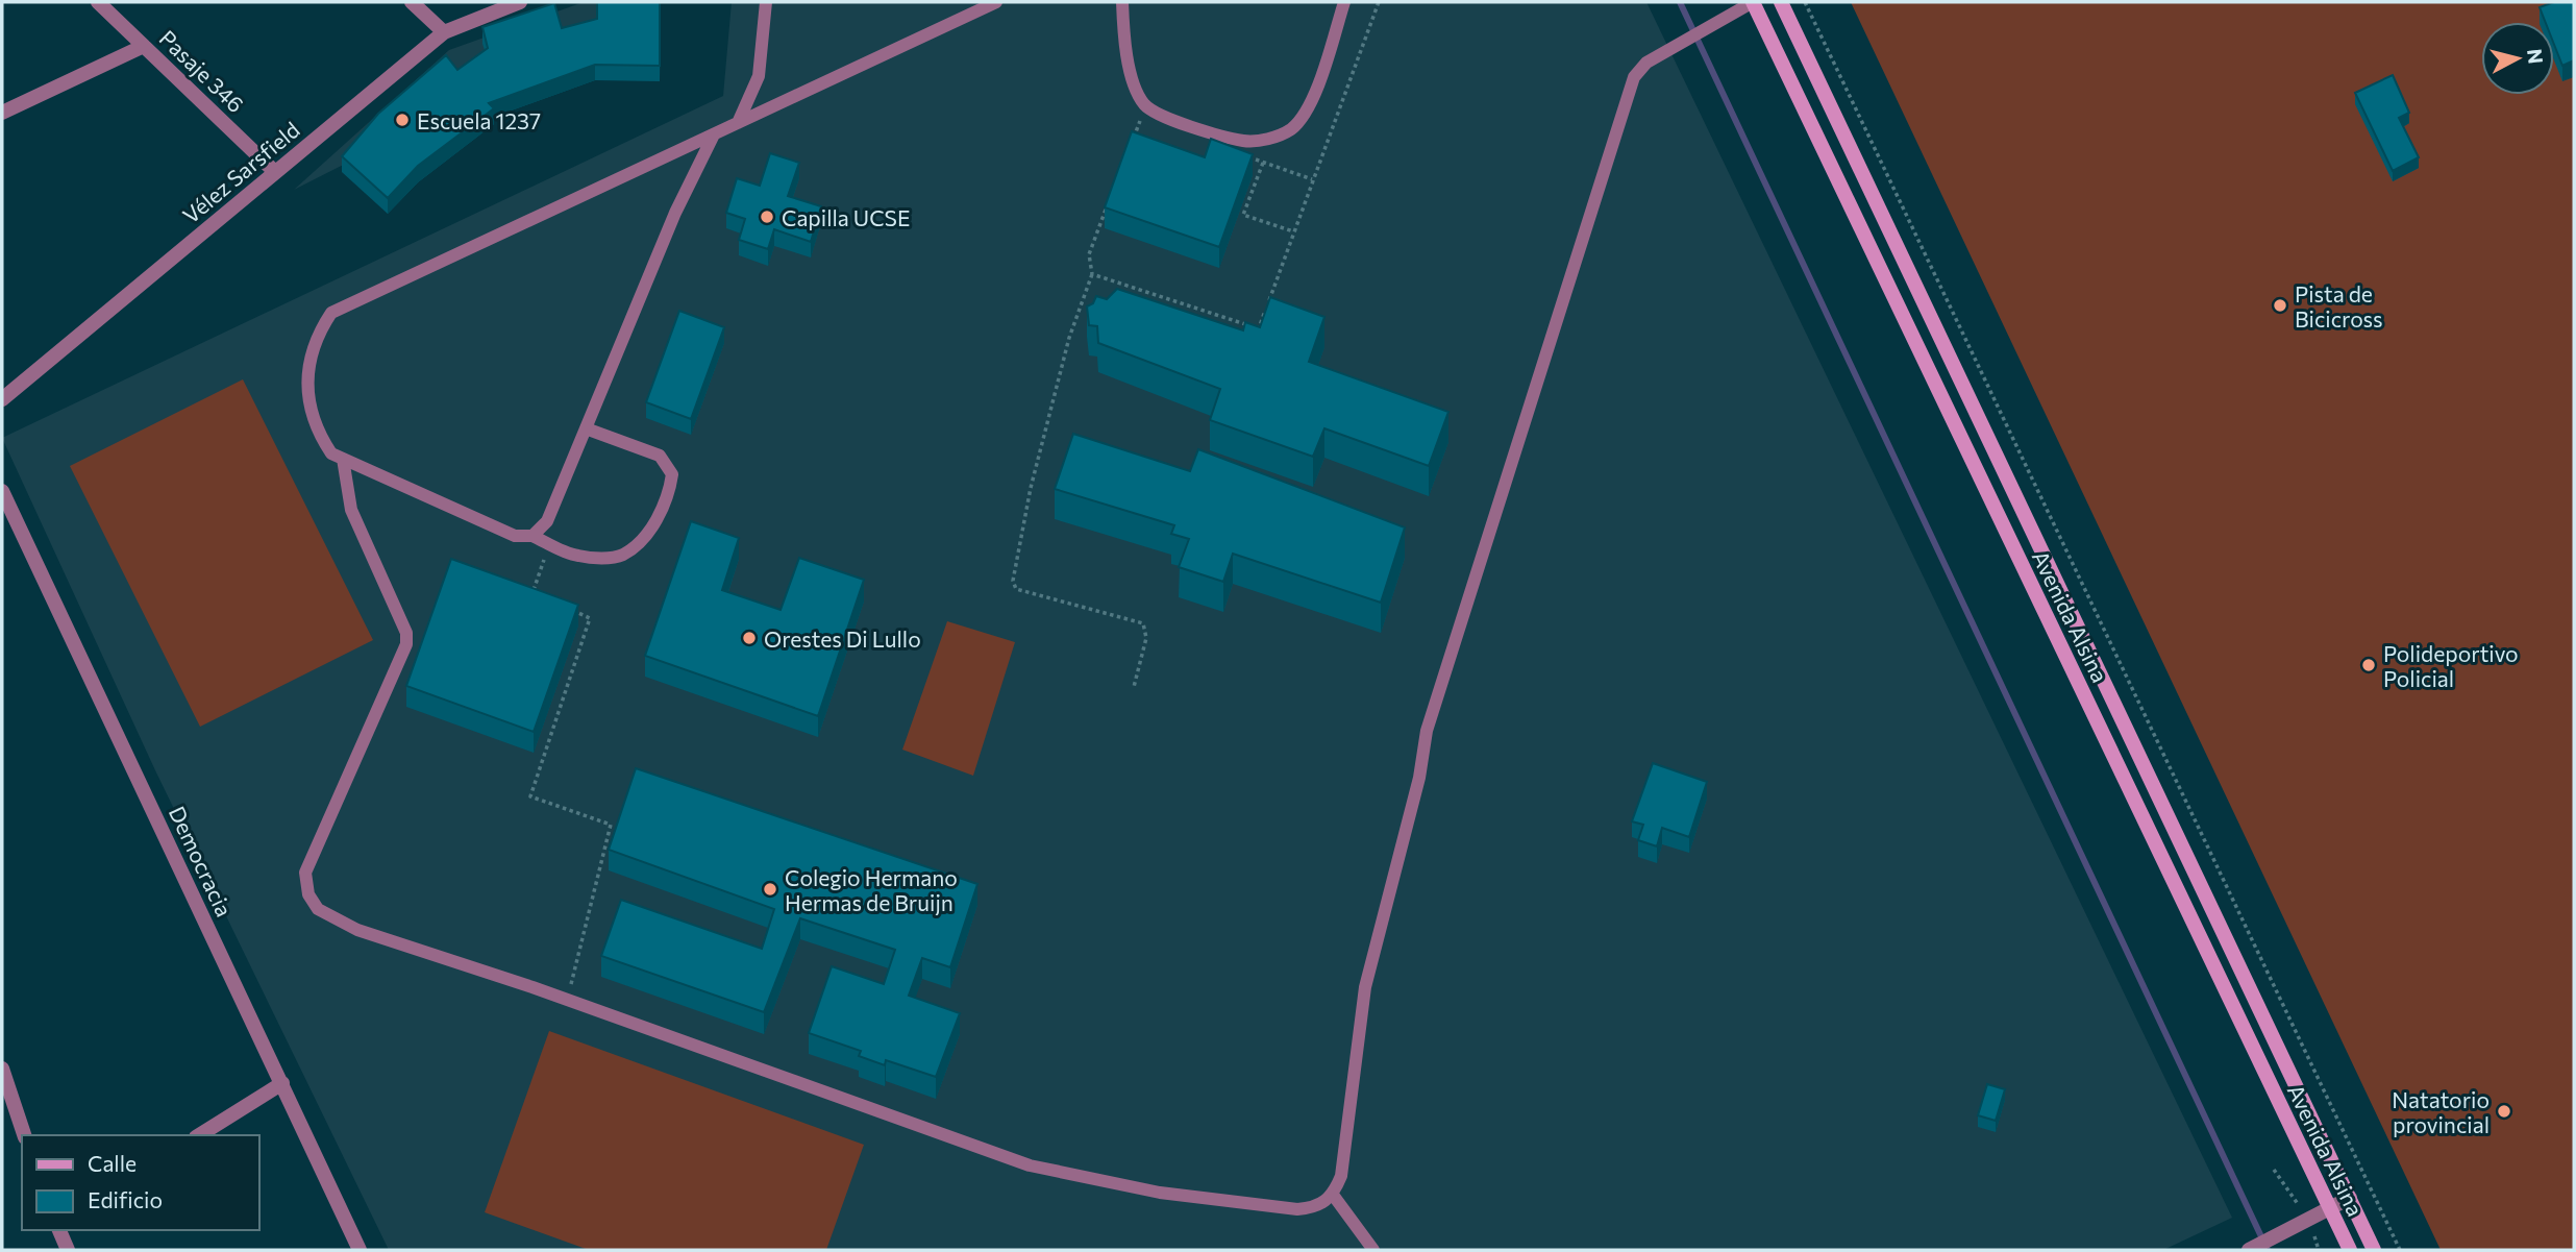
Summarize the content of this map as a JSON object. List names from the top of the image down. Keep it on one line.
{"streets":{"main road":["Avenida Alsina"],"street":["Pasaje 346","Vélez Sarsfield","Democracia"]},"crossings":[["Pasaje 346","Vélez Sarsfield"]],"places":["Escuela 1237","Capilla UCSE","Pista de Bicicross","Orestes Di Lullo","Polideportivo Policial","Colegio Hermano Hermas de Bruijn","Natatorio provincial"],"legend":["Calle","Edificio"],"north":"right"}
